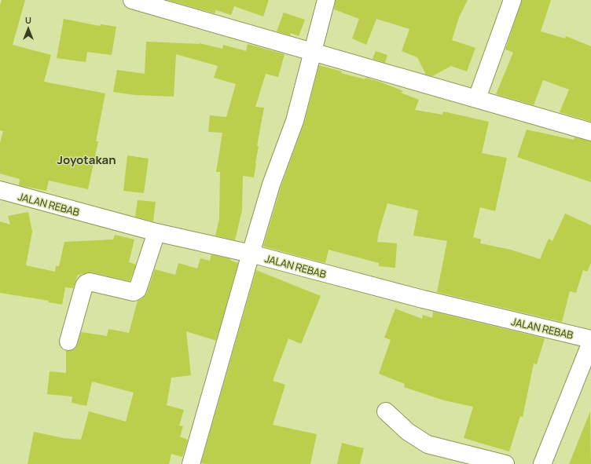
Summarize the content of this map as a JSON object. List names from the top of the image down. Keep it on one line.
{"streets":{"street":["JALAN REBAB"]},"districts":["Joyotakan"],"north":"top"}
